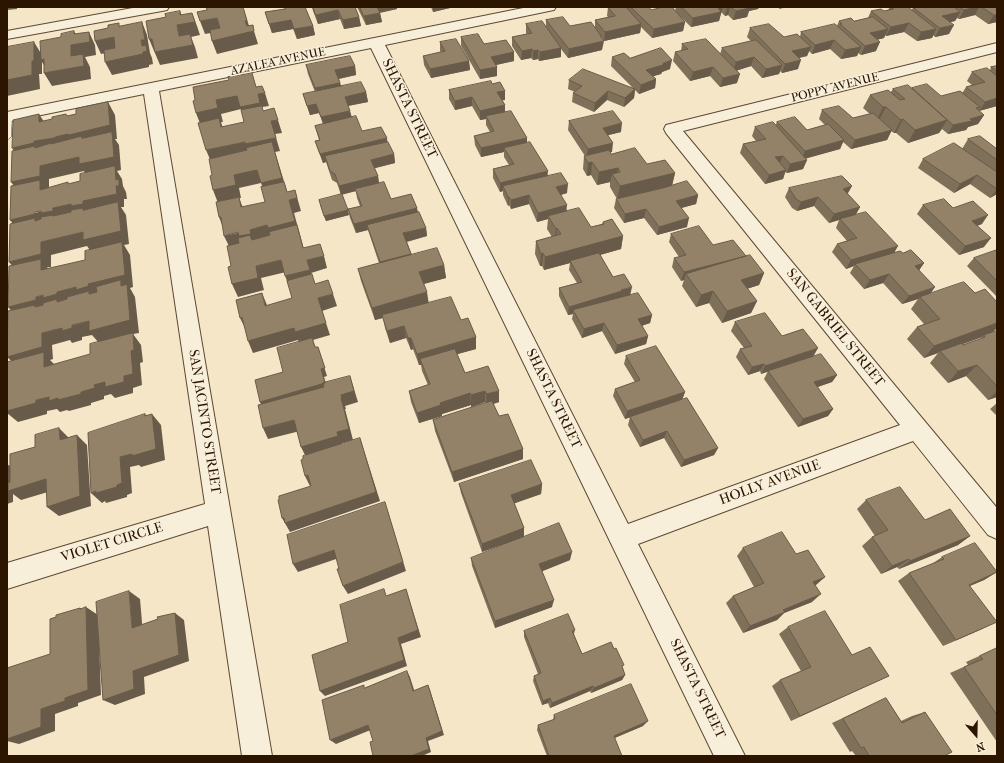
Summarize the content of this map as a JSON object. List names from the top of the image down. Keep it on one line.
{"streets":{"street":["AZALEA AVENUE","POPPY AVENUE","SHASTA STREET","SAN GABRIEL STREET","SAN JACINTO STREET","HOLLY AVENUE","VIOLET CIRCLE"]},"crossings":[["AZALEA AVENUE","SHASTA STREET"],["AZALEA AVENUE","SAN JACINTO STREET"],["POPPY AVENUE","SAN GABRIEL STREET"],["SHASTA STREET","HOLLY AVENUE"],["SAN GABRIEL STREET","HOLLY AVENUE"],["SAN JACINTO STREET","VIOLET CIRCLE"]],"north":"bottom"}
